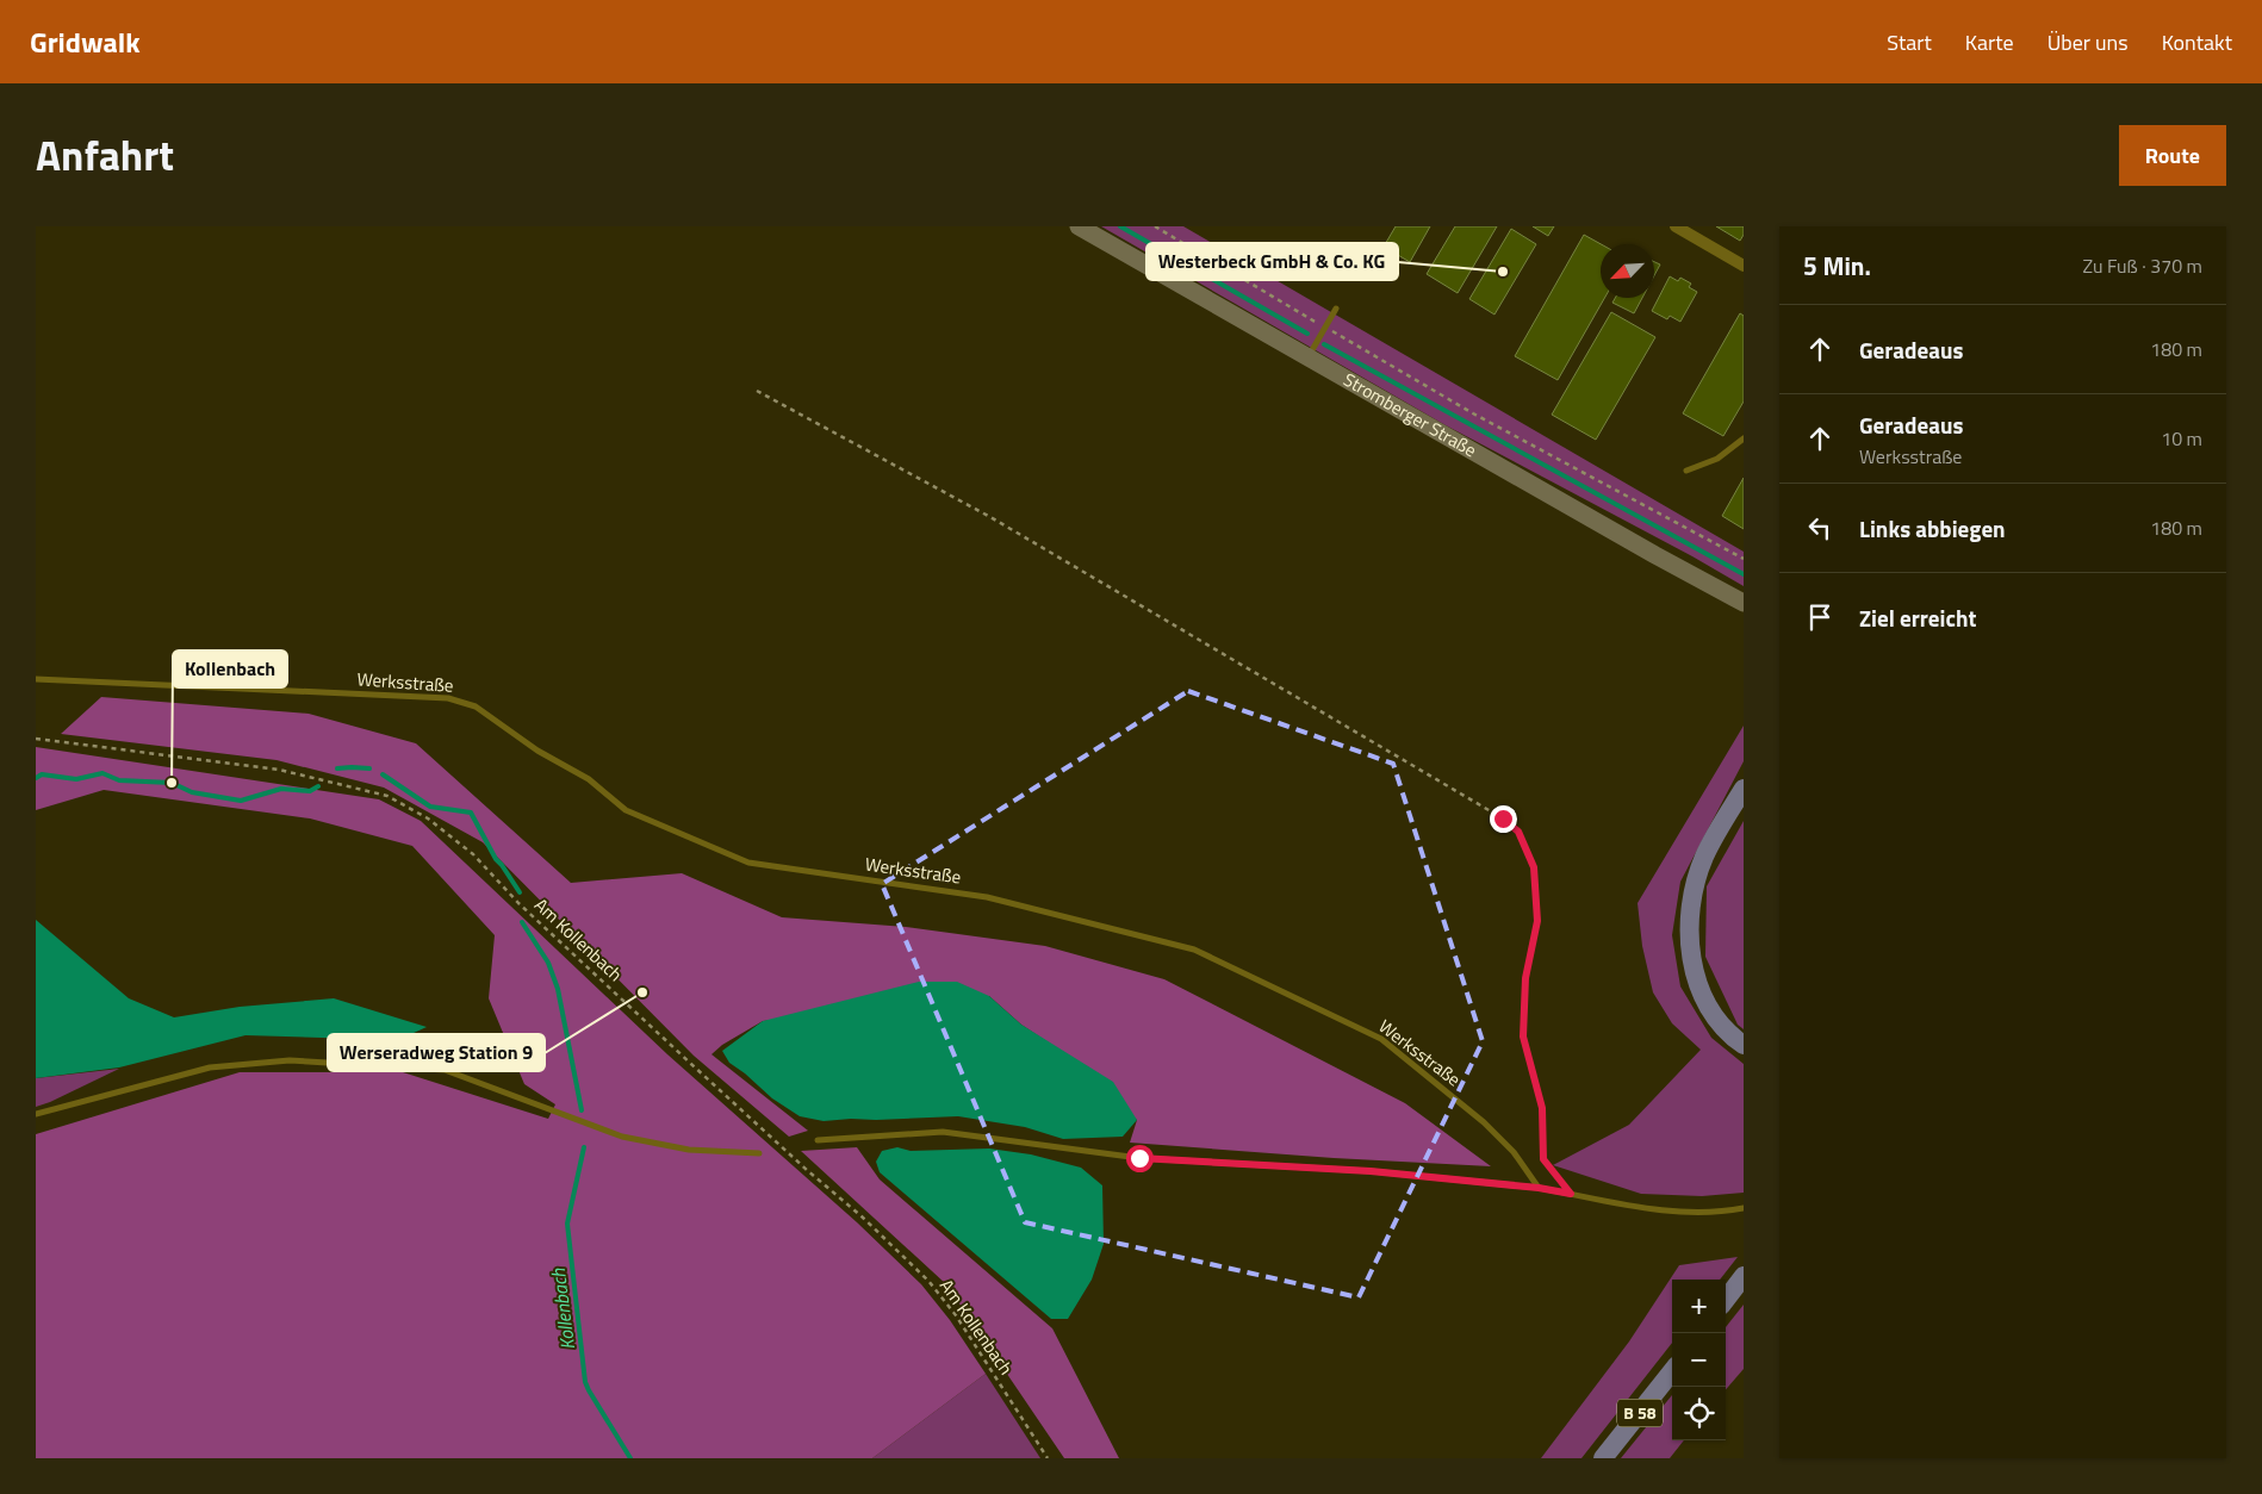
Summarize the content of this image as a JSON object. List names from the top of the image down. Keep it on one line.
{"streets":{"main road":["Stromberger Straße","B 58"],"lane":["Werksstraße"],"path":["Am Kollenbach"]},"water":["Kollenbach"],"places":["Westerbeck GmbH & Co. KG","Kollenbach","Werseradweg Station 9"],"north":"bottom left","page":{"header":"Gridwalk","nav":["Start","Karte","Über uns","Kontakt"],"title":"Anfahrt","buttons":"Route","heading":["5 Min.","Zu Fuß · 370 m"],"list":[["Geradeaus","180 m"],["Geradeaus","Werksstraße","10 m"],["Links abbiegen","180 m"],"Ziel erreicht"],"map_buttons":["+","−"]}}
